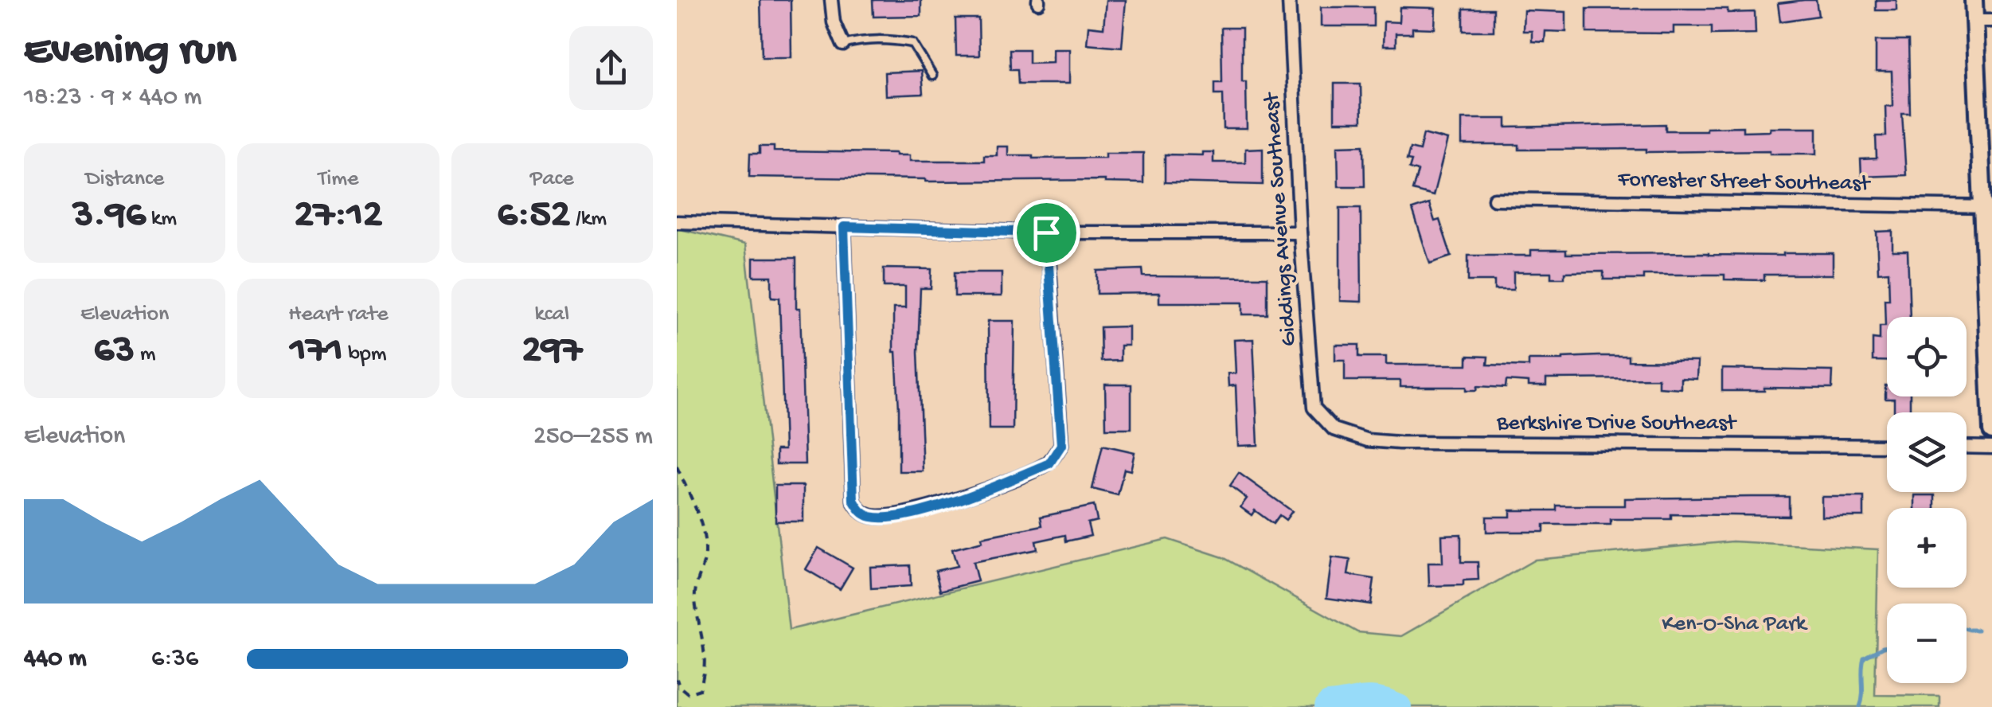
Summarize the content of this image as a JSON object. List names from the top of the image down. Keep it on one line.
{"streets":{"street":["Forrester Street Southeast","Giddings Avenue Southeast","Berkshire Drive Southeast"]},"crossings":[["Giddings Avenue Southeast","Berkshire Drive Southeast"]],"parks":["Ken-O-Sha Park"],"page":{"heading":["Evening run","18:23 · 9 × 440 m"],"stats":[["Distance","3.96 km"],["Time","27:12"],["Pace","6:52 /km"],["Elevation","63 m"],["Heart rate","171 bpm"],["kcal","297"]],"map_buttons":["+","−"],"chart":["Elevation","250–255 m"],"list":[{"name":"440 m","note":"6:36"}]}}
